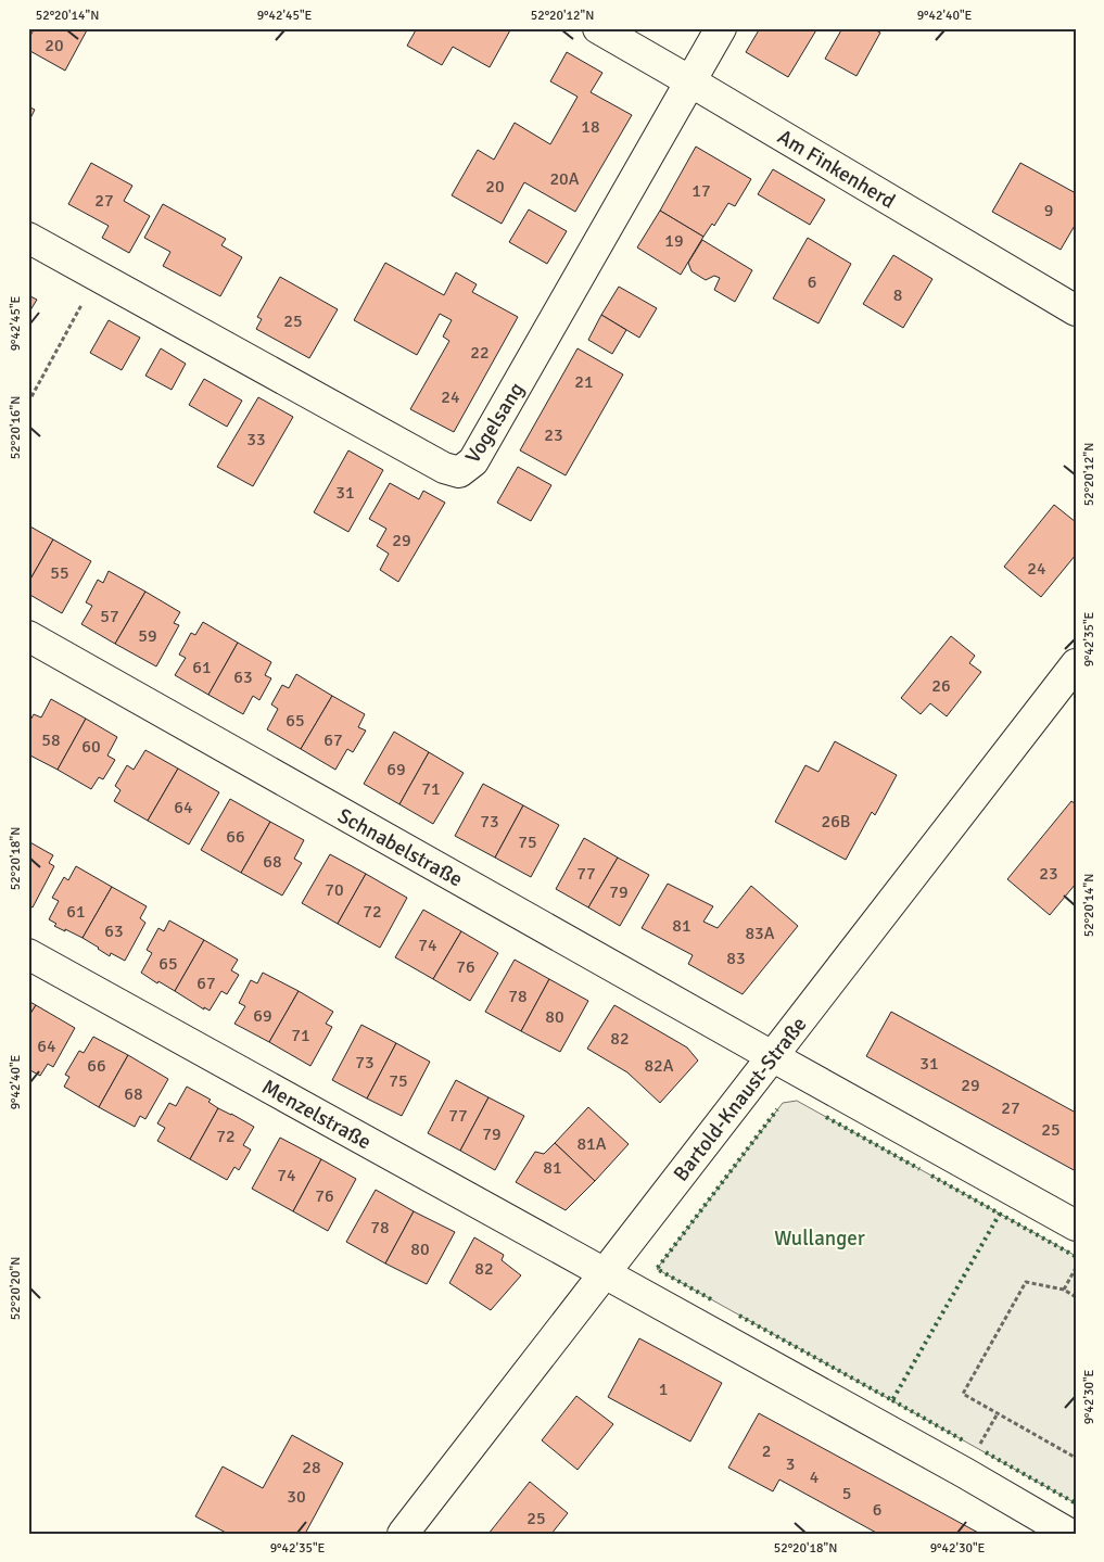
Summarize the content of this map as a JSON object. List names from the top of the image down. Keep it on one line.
{"streets":{"street":["Am Finkenherd","Vogelsang","Schnabelstraße","Bartold-Knaust-Straße","Menzelstraße"]},"crossings":[["Am Finkenherd","Vogelsang"],["Schnabelstraße","Bartold-Knaust-Straße"],["Bartold-Knaust-Straße","Menzelstraße"]],"parks":["Wullanger"],"house_numbers":["20","18","20A","20","17","27","9","19","6","8","25","22","21","24","23","33","31","29","24","55","57","59","61","63","26","65","58","67","60","69","71","64","73","26B","66","75","68","77","23","70","79","61","72","81","63","83A","74","83","65","76","67","78","69","80","71","82","64","73","31","66","82A","75","29","68","27","77","25","79","72","81A","81","74","76","78","80","82","1","2","3","28","4","5","30","6","25"],"coordinates":["52°20'14\"N","9°42'45\"E","52°20'12\"N","9°42'40\"E","52°20'16\"N","9°42'35\"E","52°20'18\"N","52°20'20\"N","9°42'30\"E"]}
